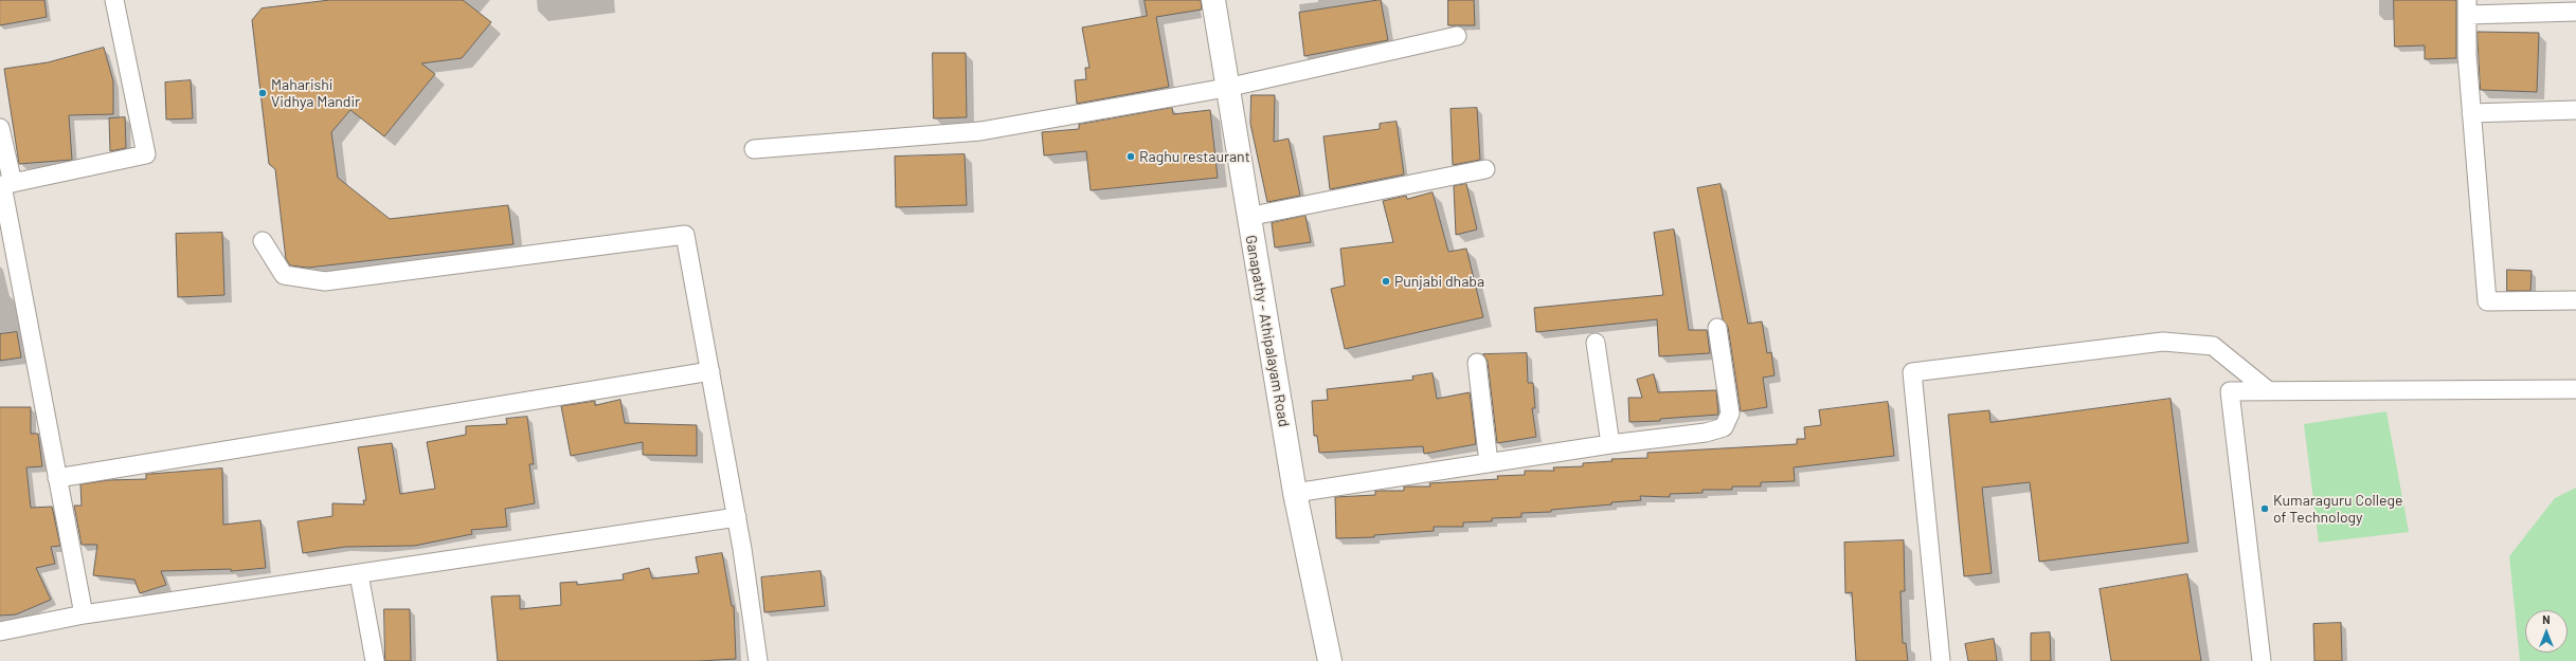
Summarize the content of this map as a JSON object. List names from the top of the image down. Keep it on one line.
{"streets":{"main road":["Ganapathy - Athipalayam Road"]},"places":["Maharishi Vidhya Mandir","Raghu restaurant","Punjabi dhaba","Kumaraguru College of Technology"],"north":"top"}
